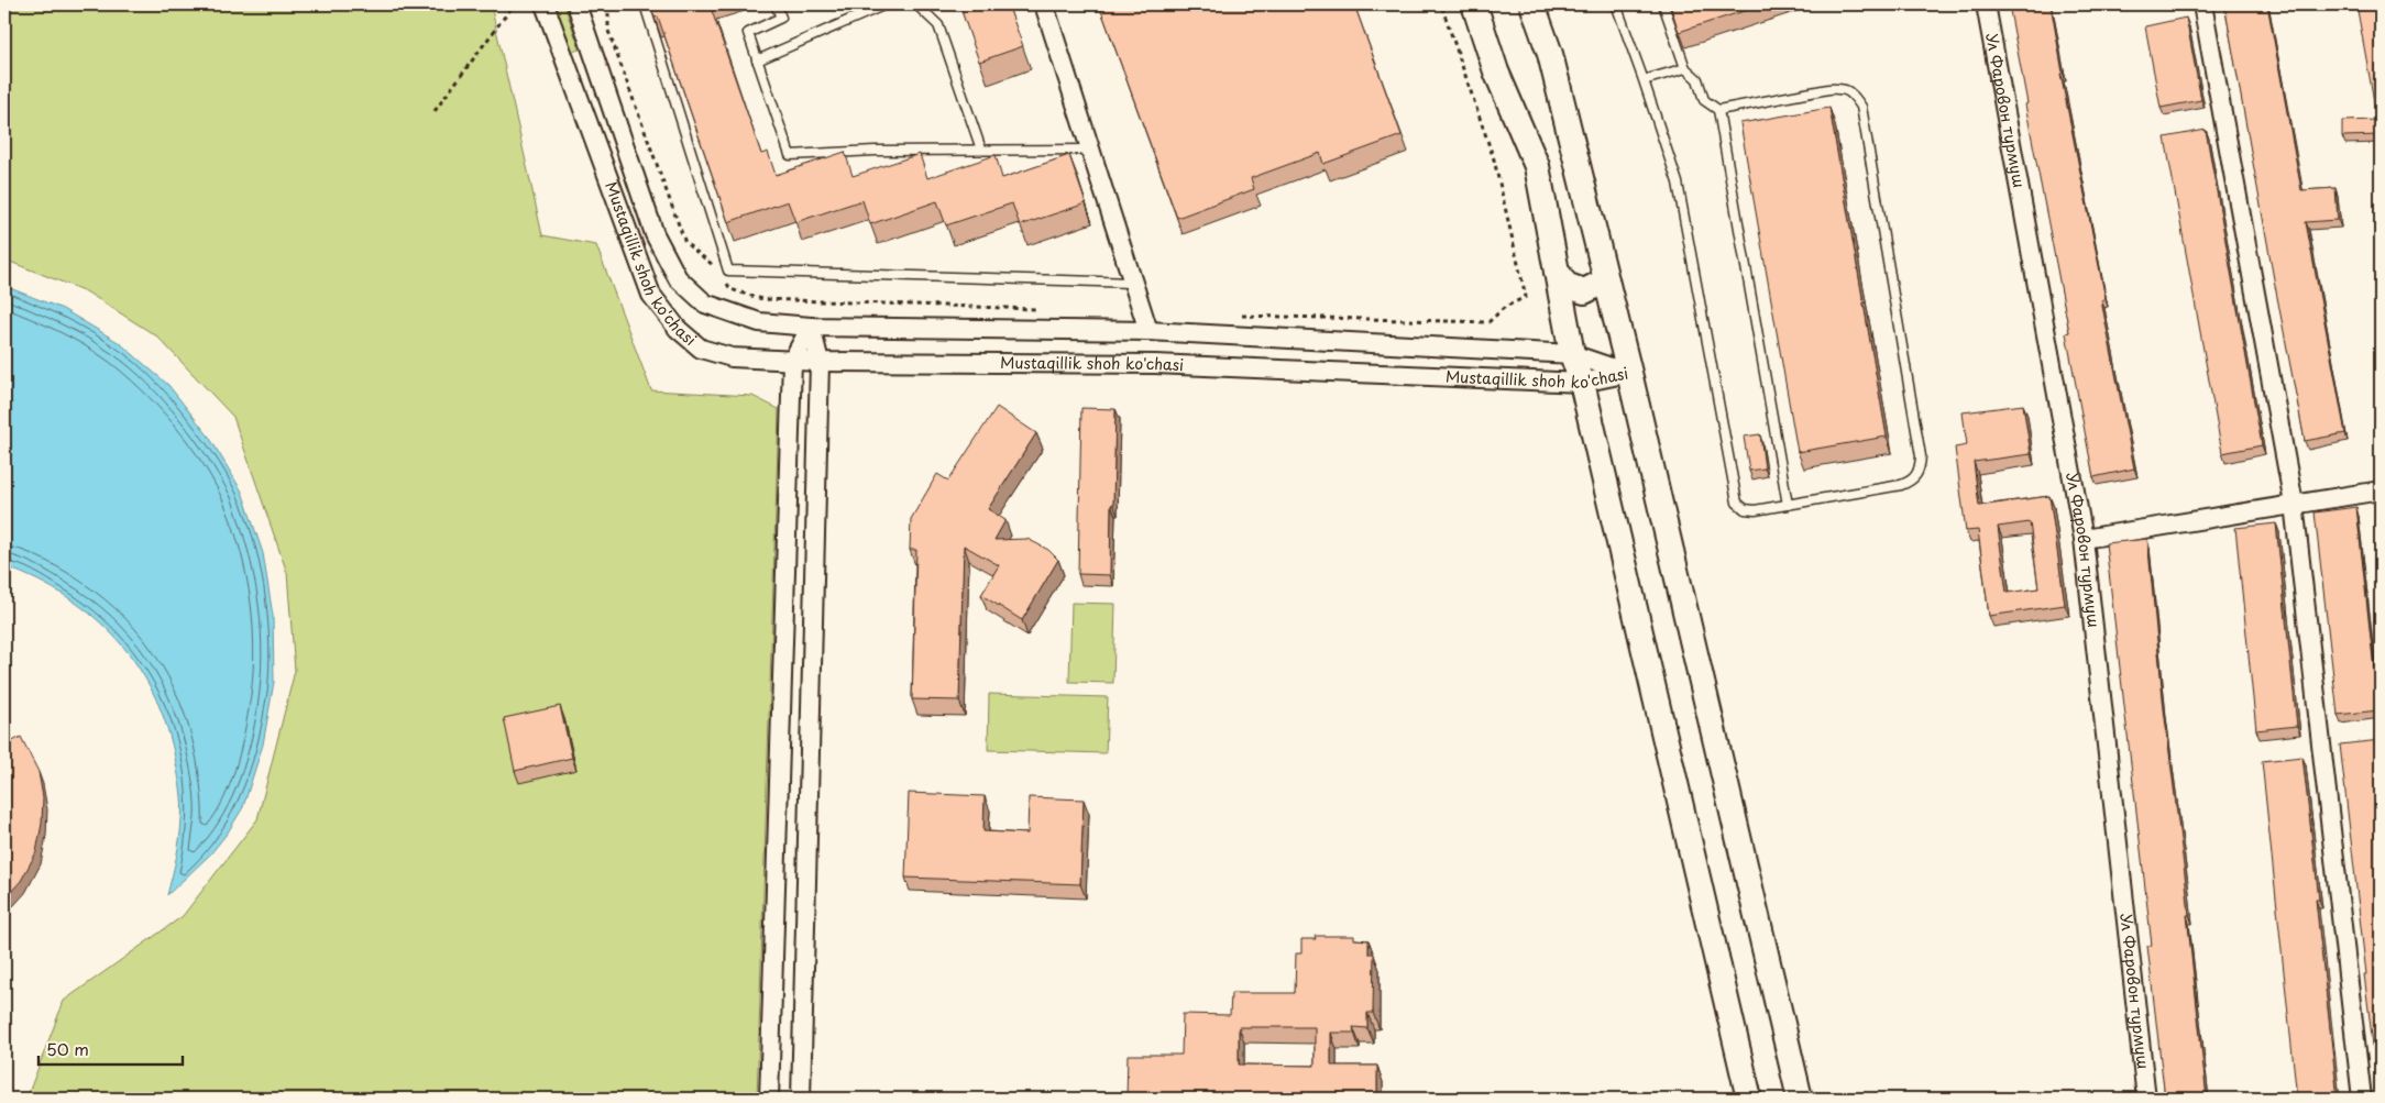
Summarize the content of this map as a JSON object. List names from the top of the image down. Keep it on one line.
{"streets":{"street":["Ул Фаровон турмуш","Mustaqillik shoh ko'chasi"]},"scale_bar":"50 m"}
